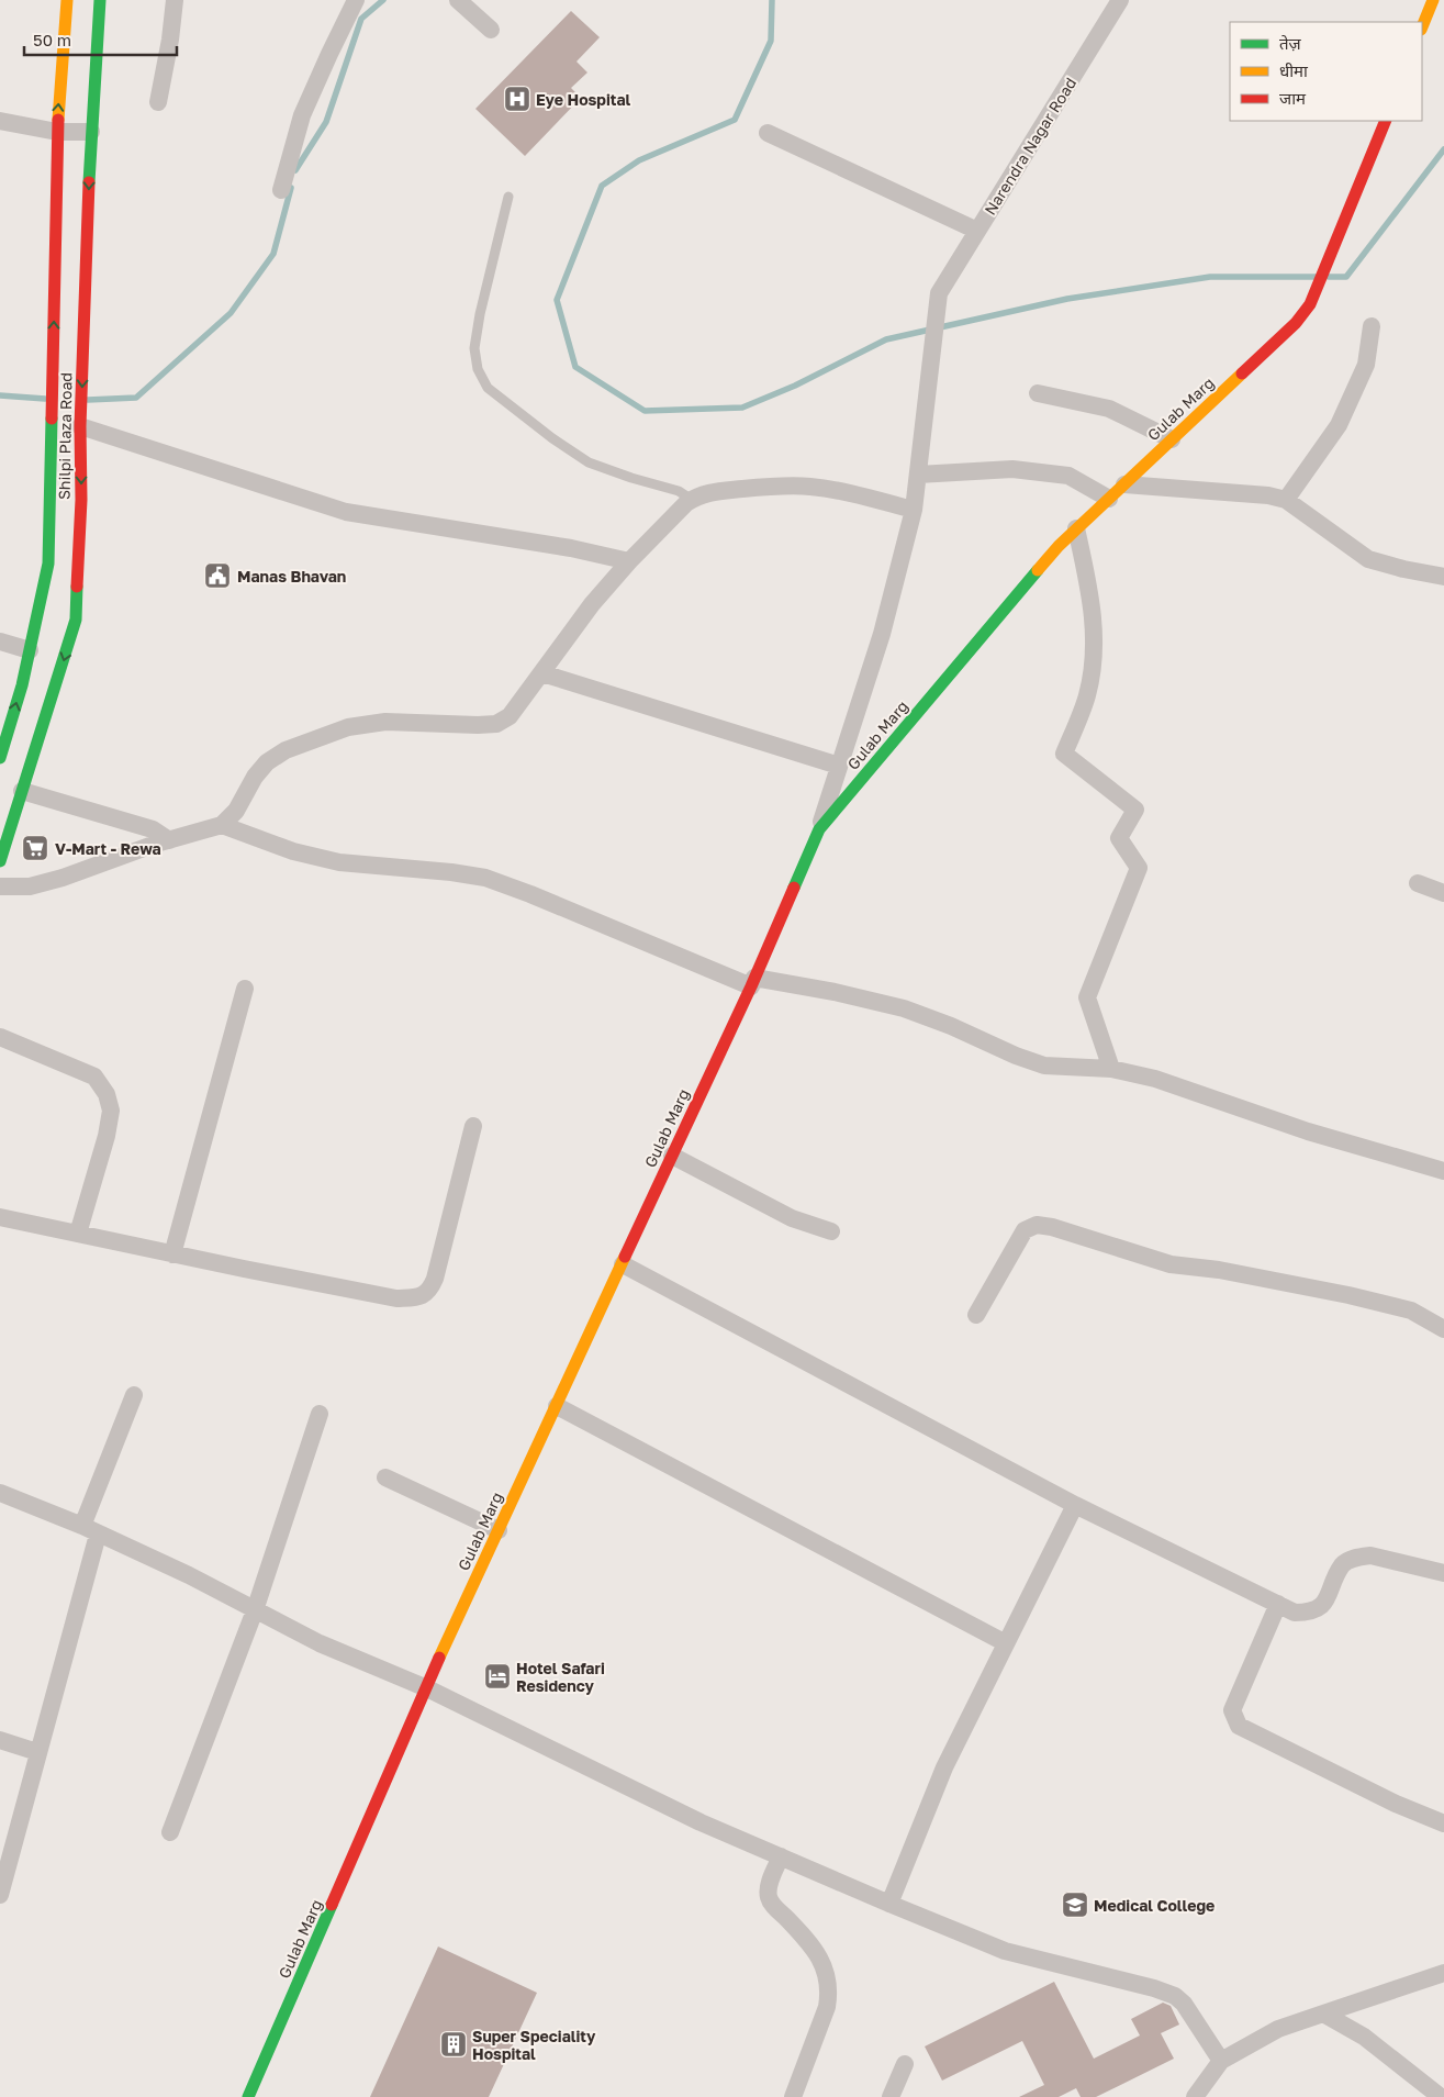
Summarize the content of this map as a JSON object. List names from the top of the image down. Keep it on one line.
{"streets":{"street":["Narendra Nagar Road","Gulab Marg","Shilpi Plaza Road"]},"places":{"hospital":["Eye Hospital"],"public building":["Manas Bhavan"],"supermarket":["V-Mart - Rewa"],"hotel":["Hotel Safari Residency"],"school or university":["Medical College"],"building":["Super Speciality Hospital"]},"legend":["तेज़","धीमा","जाम"],"scale_bar":"50 m"}
